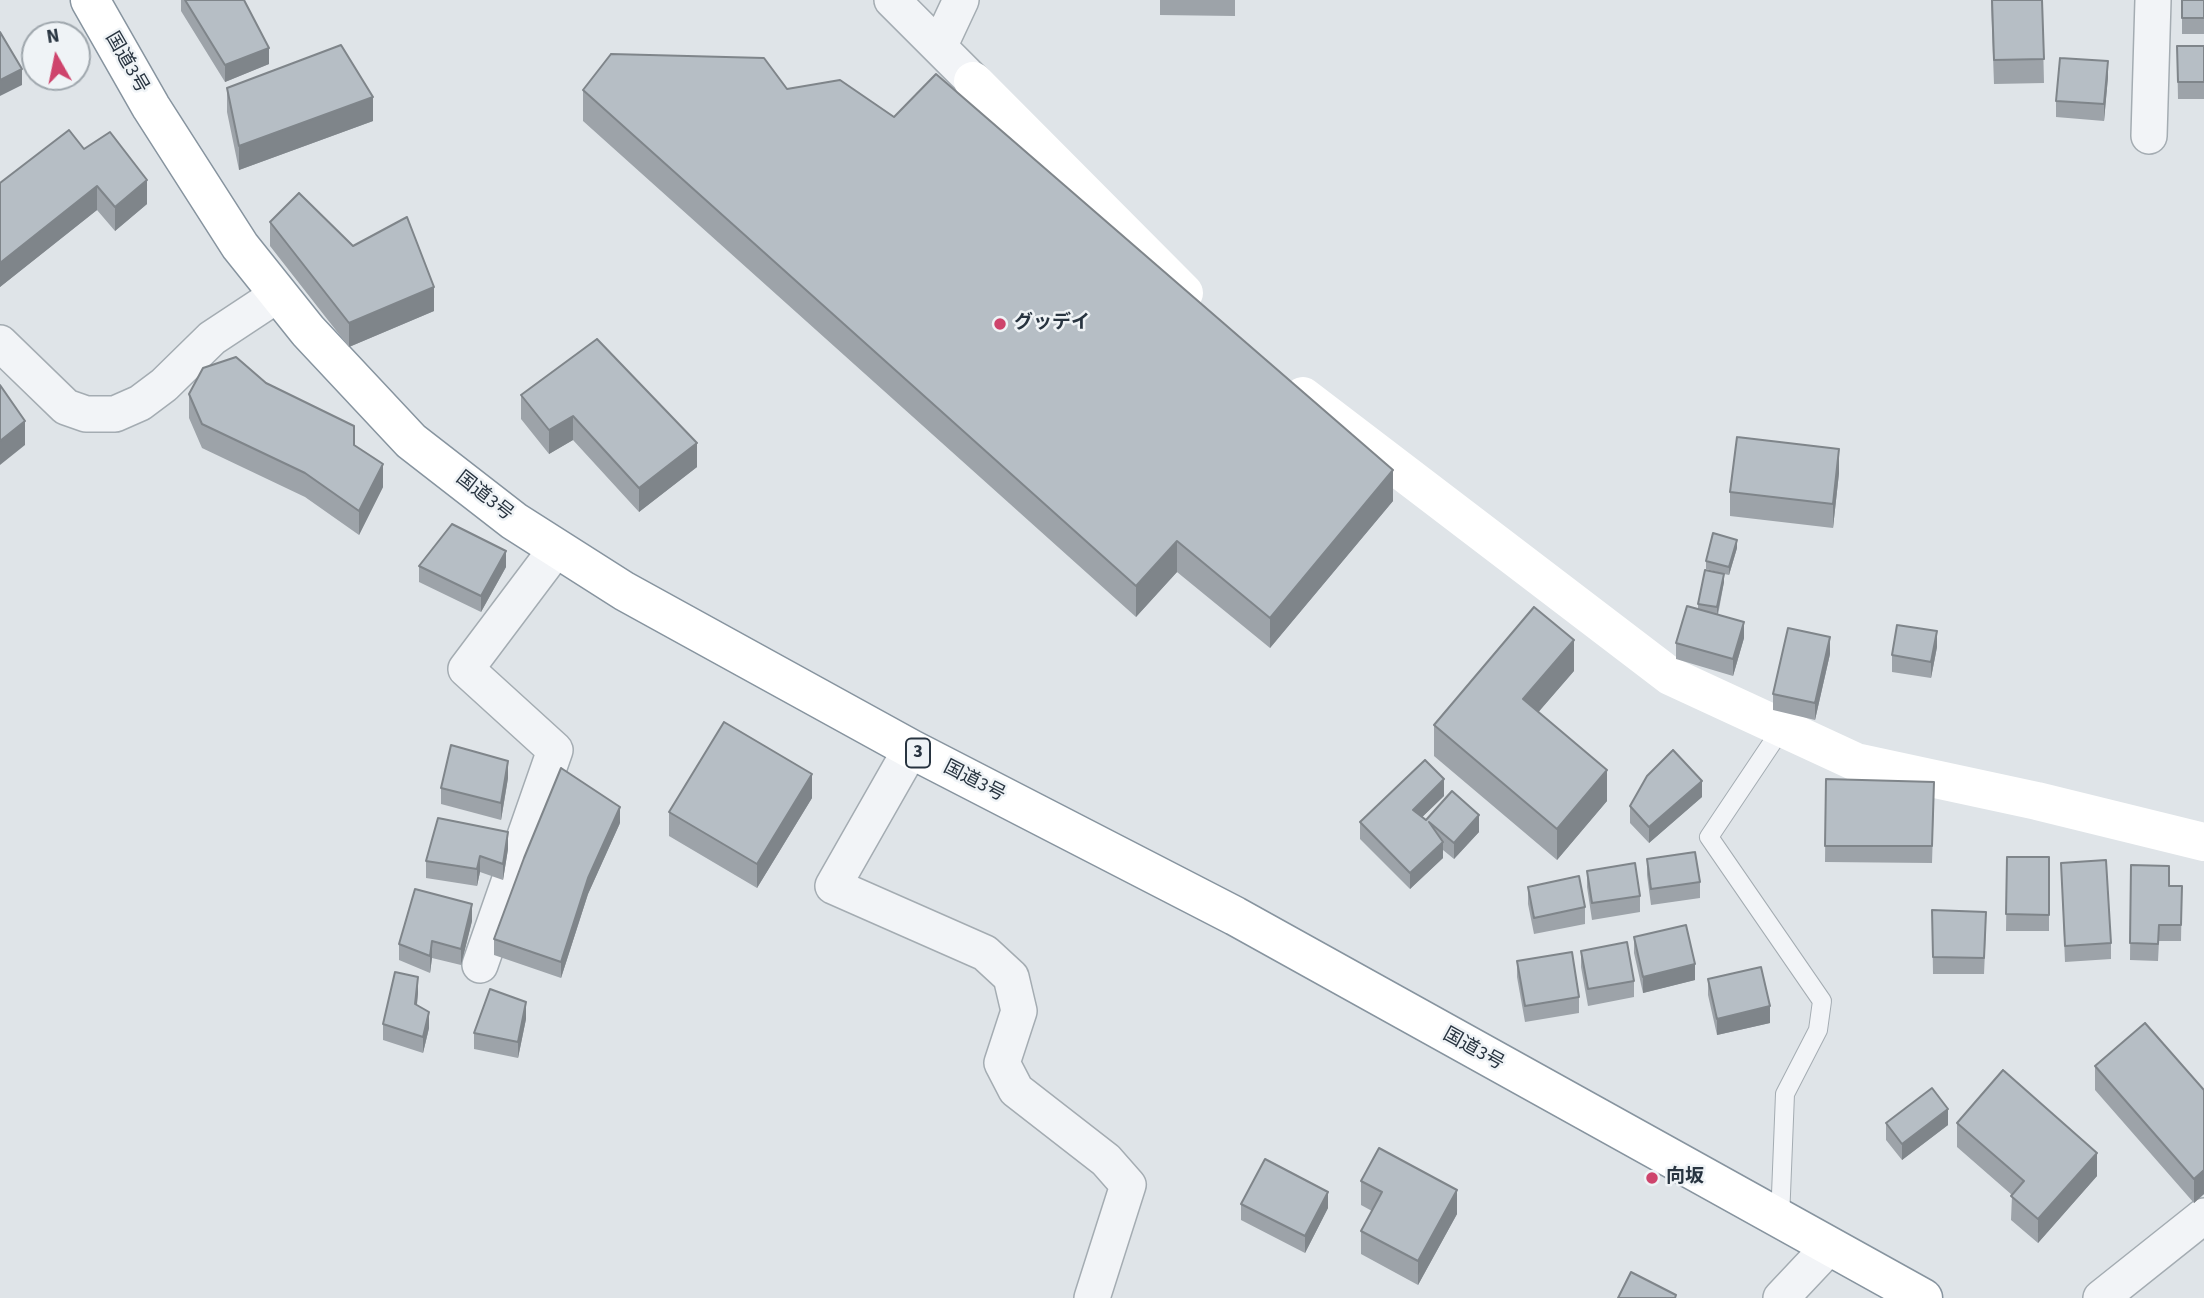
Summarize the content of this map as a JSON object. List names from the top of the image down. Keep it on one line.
{"streets":{"main road":["国道3号","3"]},"places":["グッデイ","向坂"],"north":"top"}
